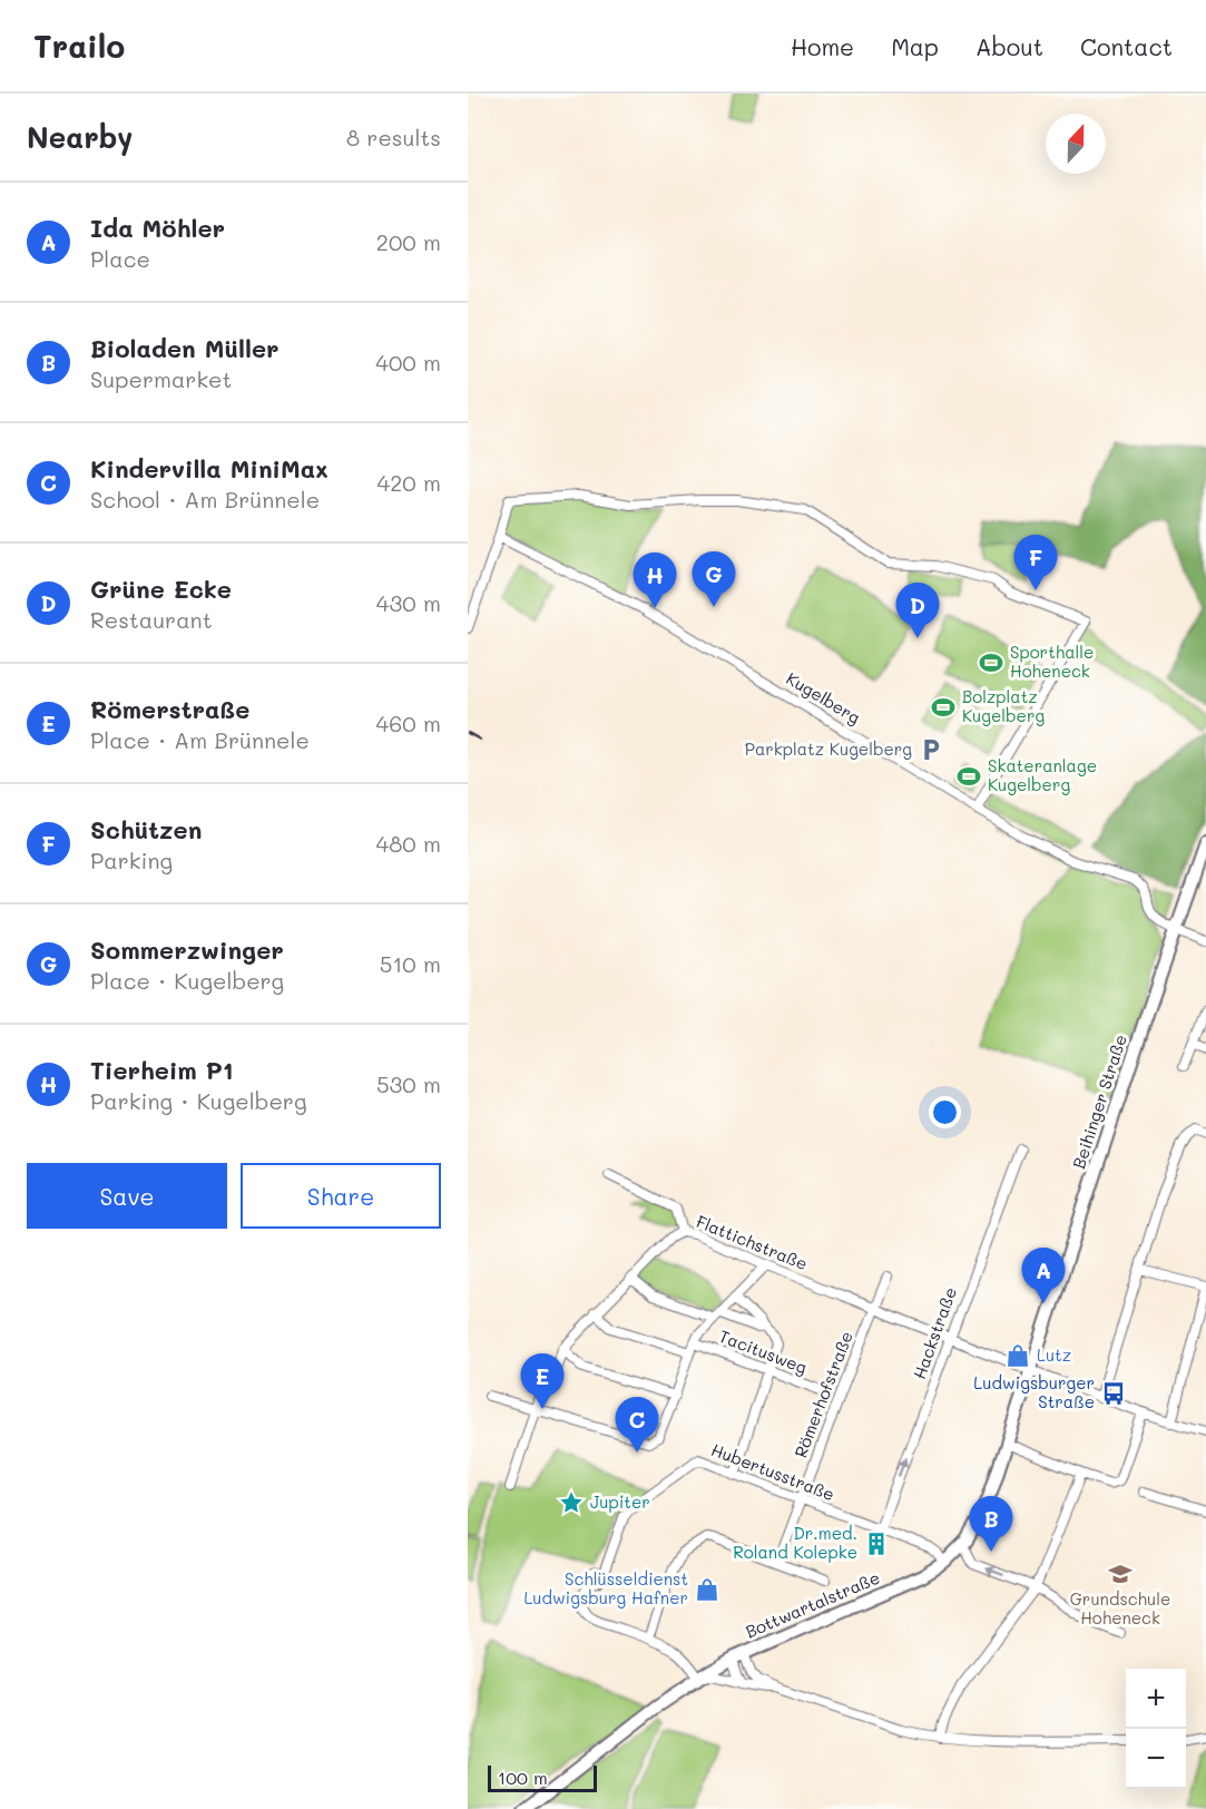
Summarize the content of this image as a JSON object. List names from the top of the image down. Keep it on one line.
{"streets":{"main road":["Beihinger Straße","Bottwartalstraße"],"street":["Kugelberg","Flattichstraße","Hackstraße","Tacitusweg","Römerhofstraße","Hubertusstraße"]},"crossings":[["Kugelberg","Beihinger Straße"],["Beihinger Straße","Flattichstraße"],["Beihinger Straße","Bottwartalstraße"],["Flattichstraße","Hackstraße"],["Flattichstraße","Römerhofstraße"],["Flattichstraße","Bottwartalstraße"],["Hackstraße","Hubertusstraße"],["Römerhofstraße","Hubertusstraße"],["Hubertusstraße","Bottwartalstraße"]],"one_way":["Hackstraße"],"places":{"sports":["Sporthalle Hoheneck","Bolzplatz Kugelberg","Skateranlage Kugelberg"],"parking":["Parkplatz Kugelberg"],"shop":["Lutz","Schlüsseldienst Ludwigsburg Hafner"],"bus stop":["Ludwigsburger Straße"],"place":["Jupiter"],"building":["Dr.med. Roland Kolepke"],"school or university":["Grundschule Hoheneck"]},"scale_bar":"100 m","north":"top","page":{"header":"Trailo","nav":["Home","Map","About","Contact"],"heading":["Nearby","8 results"],"list":[{"mark":"A","name":"Ida Möhler","note":"Place","value":"200 m"},{"mark":"B","name":"Bioladen Müller","note":"Supermarket","value":"400 m"},{"mark":"C","name":"Kindervilla MiniMax","note":"School · Am Brünnele","value":"420 m"},{"mark":"D","name":"Grüne Ecke","note":"Restaurant","value":"430 m"},{"mark":"E","name":"Römerstraße","note":"Place · Am Brünnele","value":"460 m"},{"mark":"F","name":"Schützen","note":"Parking","value":"480 m"},{"mark":"G","name":"Sommerzwinger","note":"Place · Kugelberg","value":"510 m"},{"mark":"H","name":"Tierheim P1","note":"Parking · Kugelberg","value":"530 m"}],"pins":["F","G","H","D","A","E","C","B"],"buttons":["Save","Share"],"map_buttons":["+","−"],"scale":"100 m"}}
